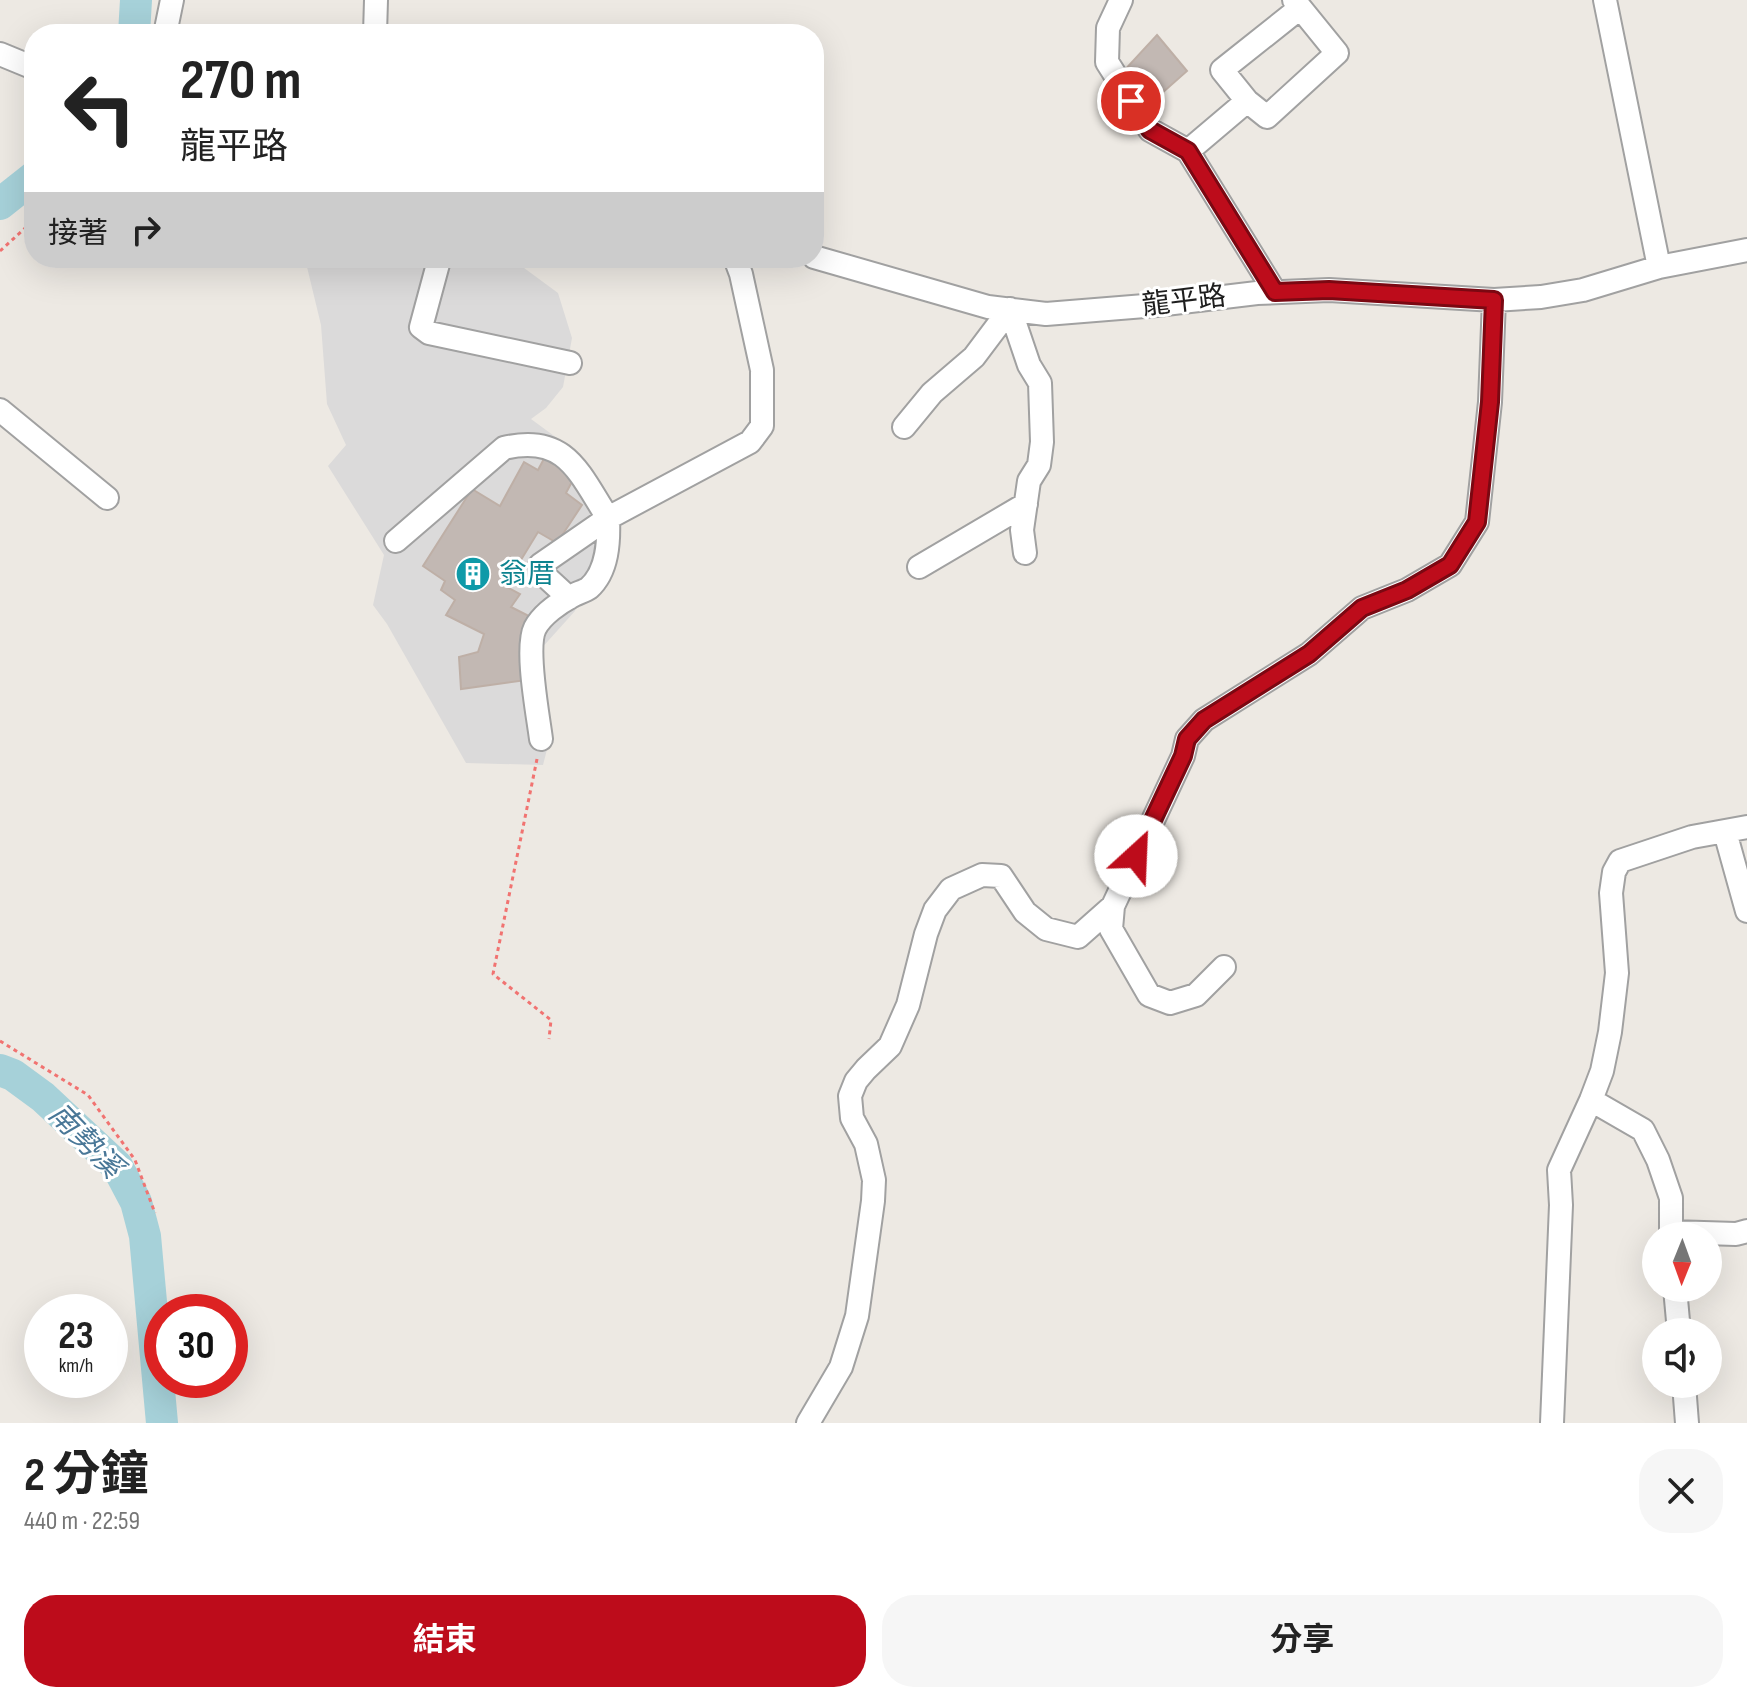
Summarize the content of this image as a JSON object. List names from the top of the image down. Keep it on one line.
{"streets":{"street":["龍平路"]},"water":["南勢溪"],"places":{"building":["翁厝"]},"north":"bottom","page":{"turn":["270 m","龍平路"],"then":"接著","speed":"23 km/h","limit":"30","heading":["2 分鐘","440 m · 22:59"],"buttons":["結束","分享"]}}
